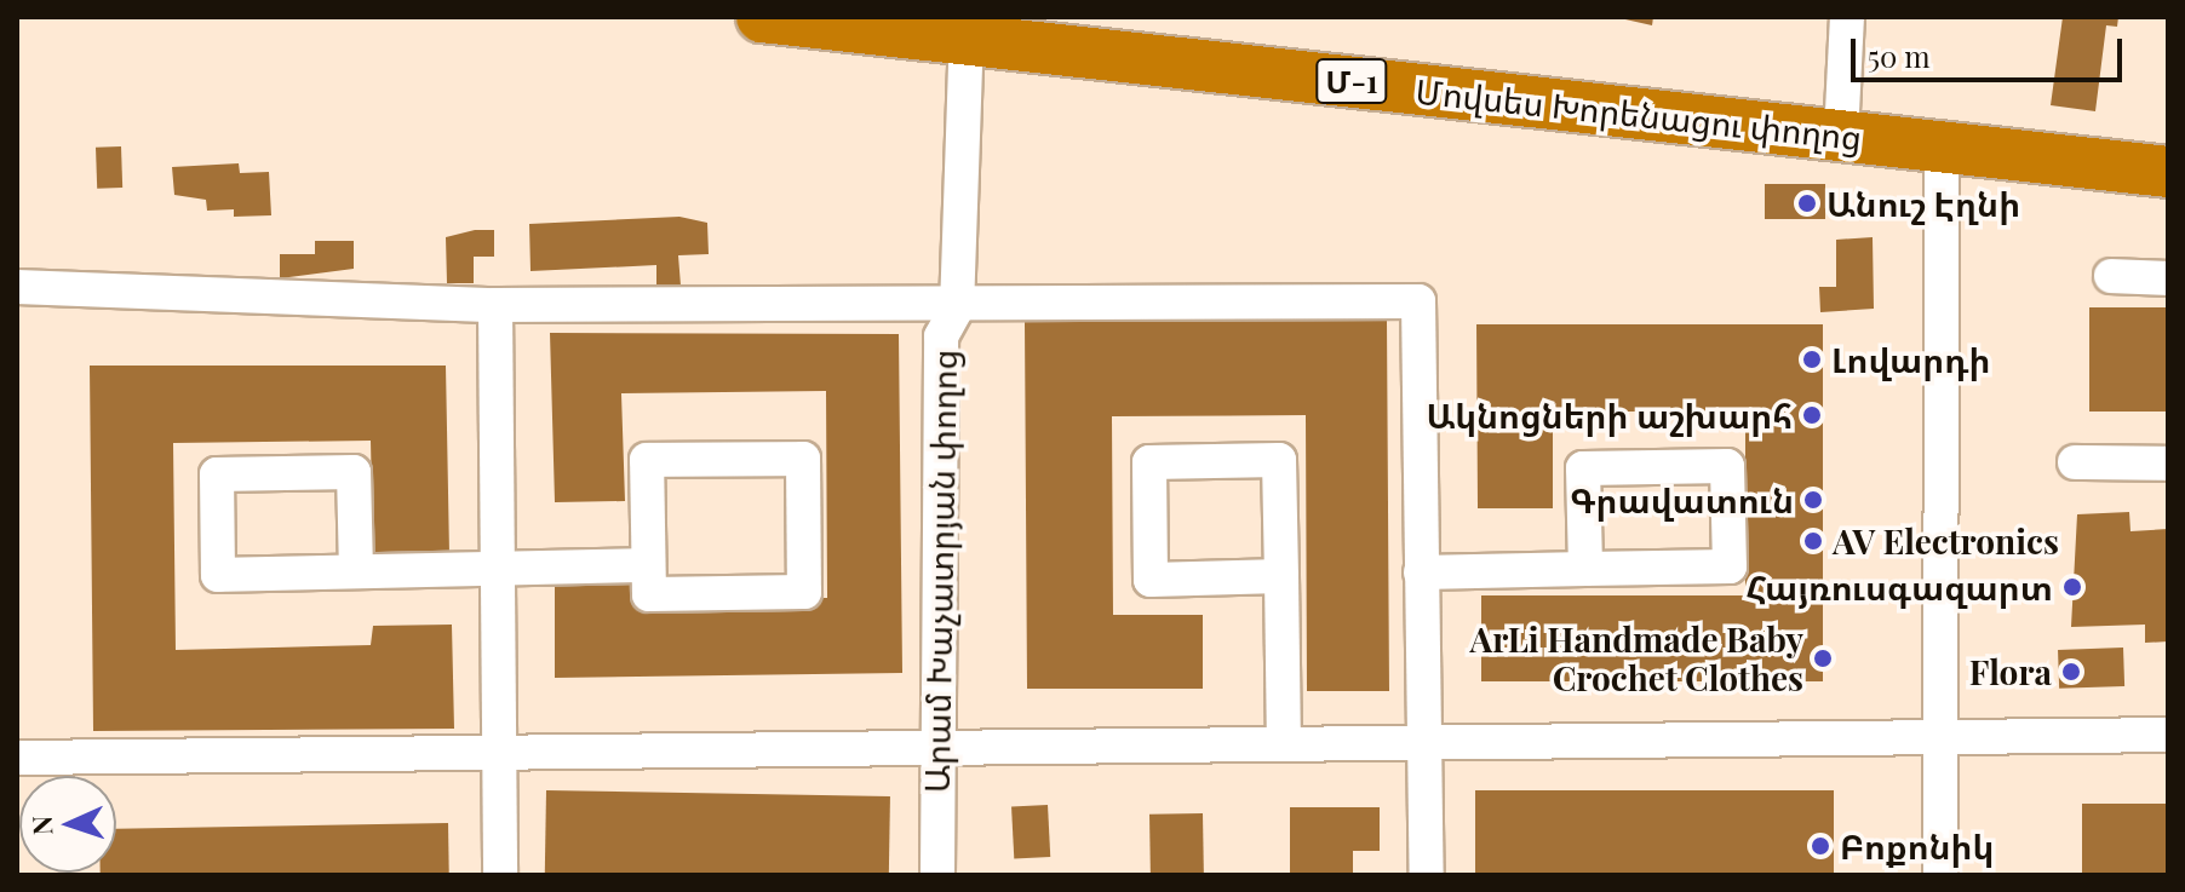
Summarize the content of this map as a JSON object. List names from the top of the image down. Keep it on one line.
{"streets":{"highway":["Մ-1","Մովսես Խորենացու փողոց"],"street":["Արամ Խաչատրյան փողոց"]},"crossings":[["Մովսես Խորենացու փողոց","Արամ Խաչատրյան փողոց"]],"places":["Անուշ Էղնի","Լովարդի","Ակնոցների աշխարհ","Գրավատուն","AV Electronics","Հայռուսգազարտ","ArLi Handmade Baby Crochet Clothes","Flora","Բոքոնիկ"],"scale_bar":"50 m","north":"left"}
